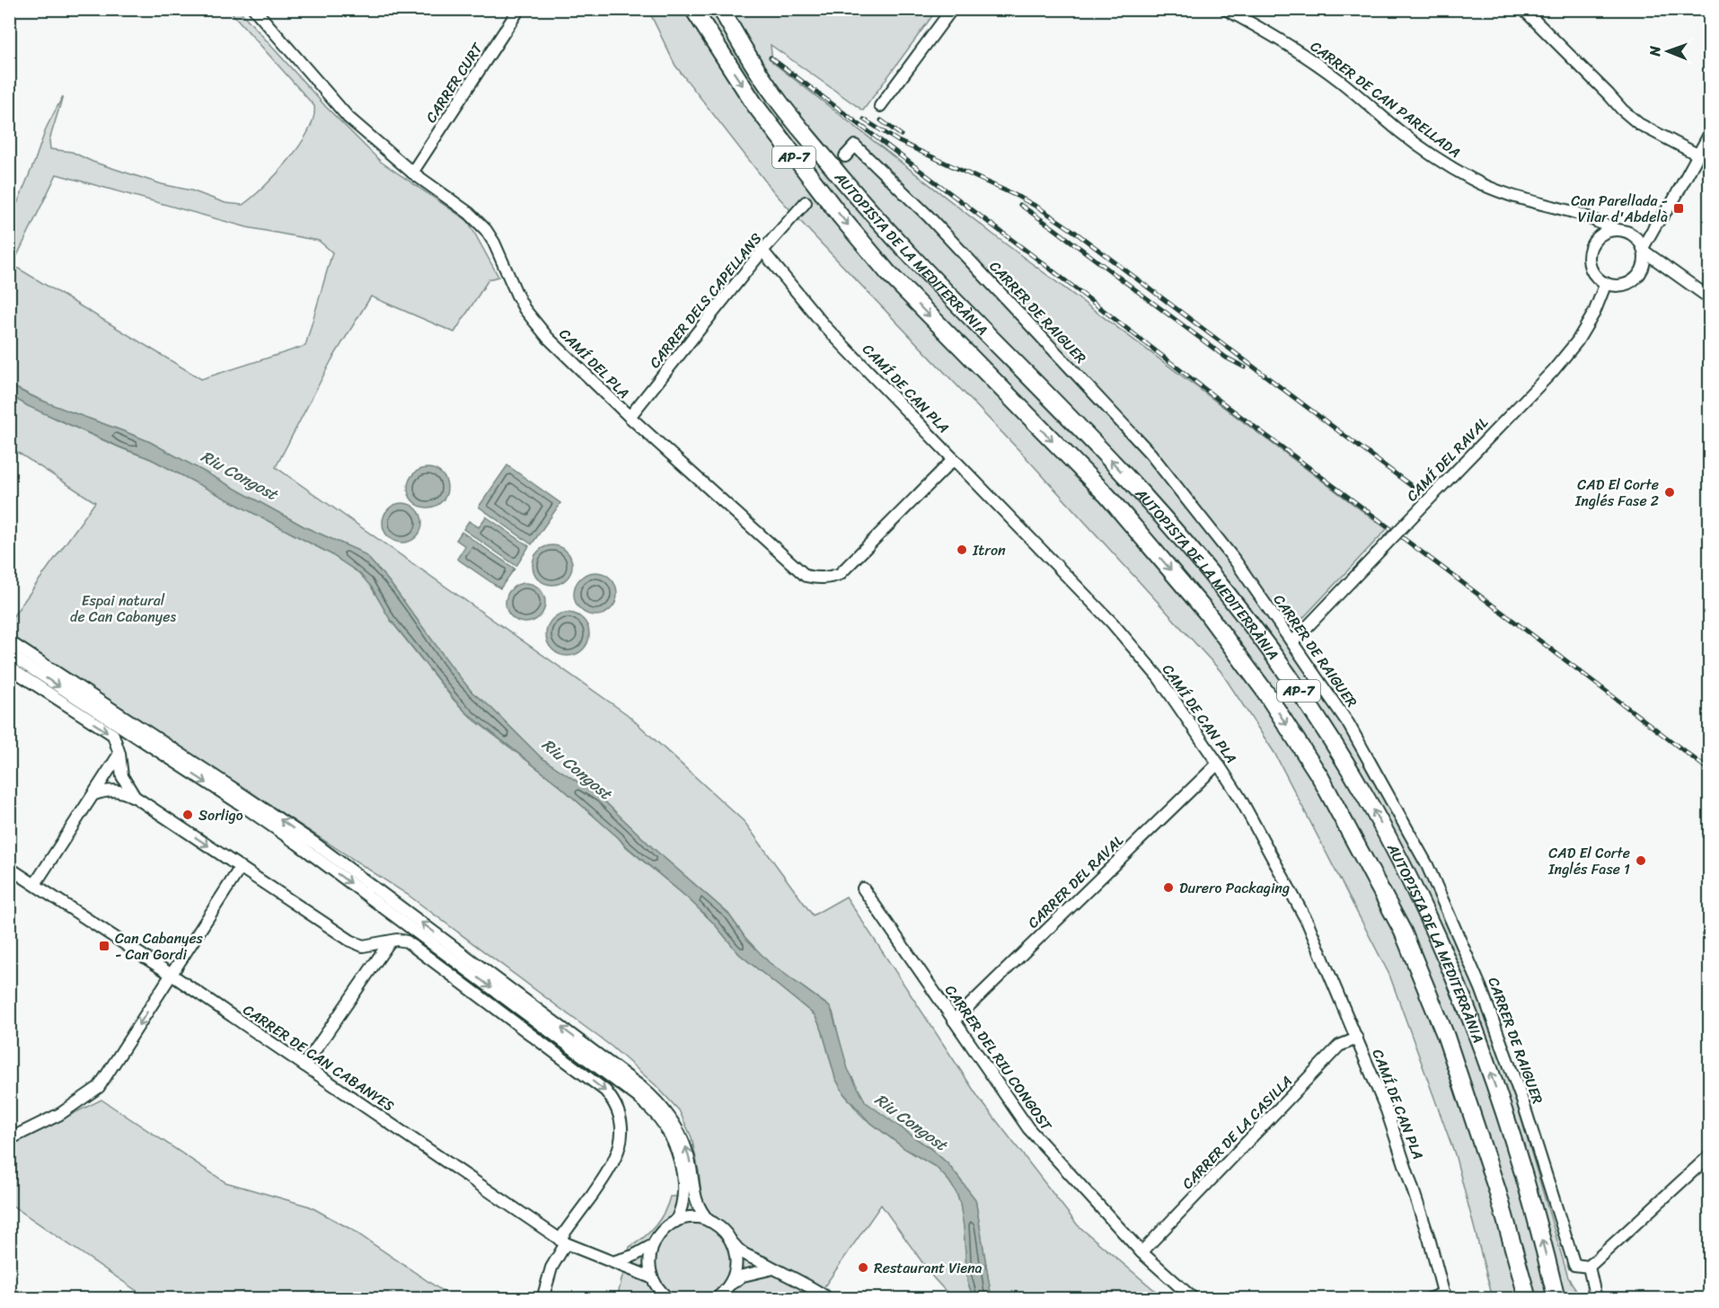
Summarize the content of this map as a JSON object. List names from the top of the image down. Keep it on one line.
{"streets":{"highway":["AP-7","AUTOPISTA DE LA MEDITERRÀNIA"],"street":["CARRER CURT","CARRER DE CAN PARELLADA","CARRER DELS CAPELLANS","CARRER DE RAIGUER","CAMÍ DEL PLA","CAMÍ DE CAN PLA","CAMÍ DEL RAVAL","CARRER DEL RAVAL","CARRER DE CAN CABANYES","CARRER DEL RIU CONGOST","CARRER DE LA CASILLA"]},"crossings":[["CARRER CURT","CAMÍ DEL PLA"],["CARRER DE CAN PARELLADA","CAMÍ DEL RAVAL"],["CARRER DELS CAPELLANS","CAMÍ DEL PLA"],["CARRER DELS CAPELLANS","CAMÍ DE CAN PLA"],["CARRER DE RAIGUER","CAMÍ DEL RAVAL"],["CAMÍ DEL PLA","CAMÍ DE CAN PLA"],["CAMÍ DE CAN PLA","CARRER DEL RAVAL"],["CAMÍ DE CAN PLA","CARRER DE LA CASILLA"],["CARRER DEL RAVAL","CARRER DEL RIU CONGOST"],["CARRER DEL RIU CONGOST","CARRER DE LA CASILLA"]],"water":["Riu Congost"],"parks":["Espai natural de Can Cabanyes"],"places":{"transit":["Can Parellada - Vilar d'Abdelà","Can Cabanyes - Can Gordi"],"other":["CAD El Corte Inglés Fase 2","Itron","Sorligo","CAD El Corte Inglés Fase 1","Durero Packaging","Restaurant Viena"]},"north":"left"}
